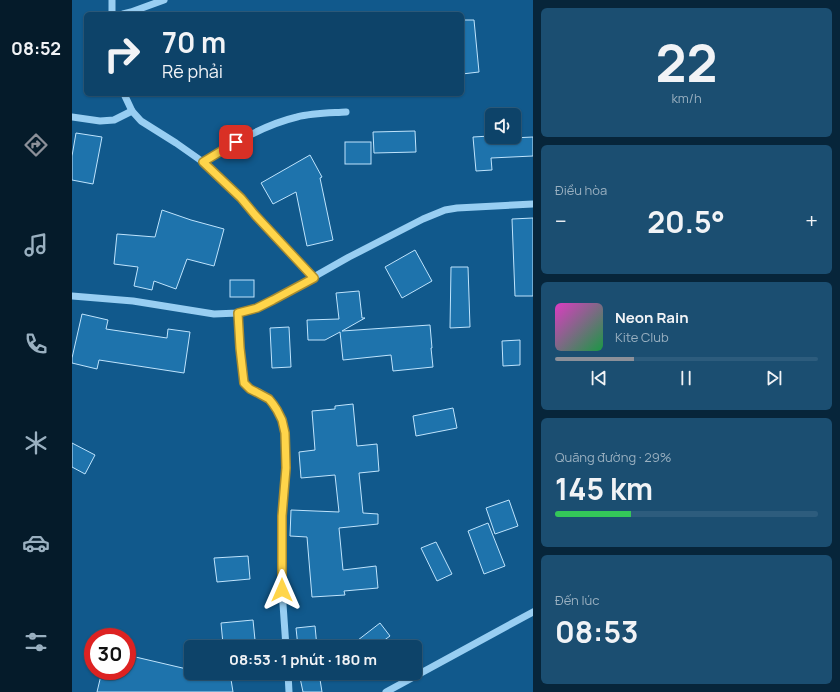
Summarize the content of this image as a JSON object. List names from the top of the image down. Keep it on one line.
{"page":{"tabs":"08:52","tile":[["22","km/h"],"Điều hòa",["Quãng đường · 29%","145 km"],["Đến lúc","08:53"]],"turn":["70 m","Rẽ phải"],"heat":["−","20.5°","+"],"song":["Neon Rain","Kite Club"],"limit":"30","trip":"08:53 · 1 phút · 180 m"}}
